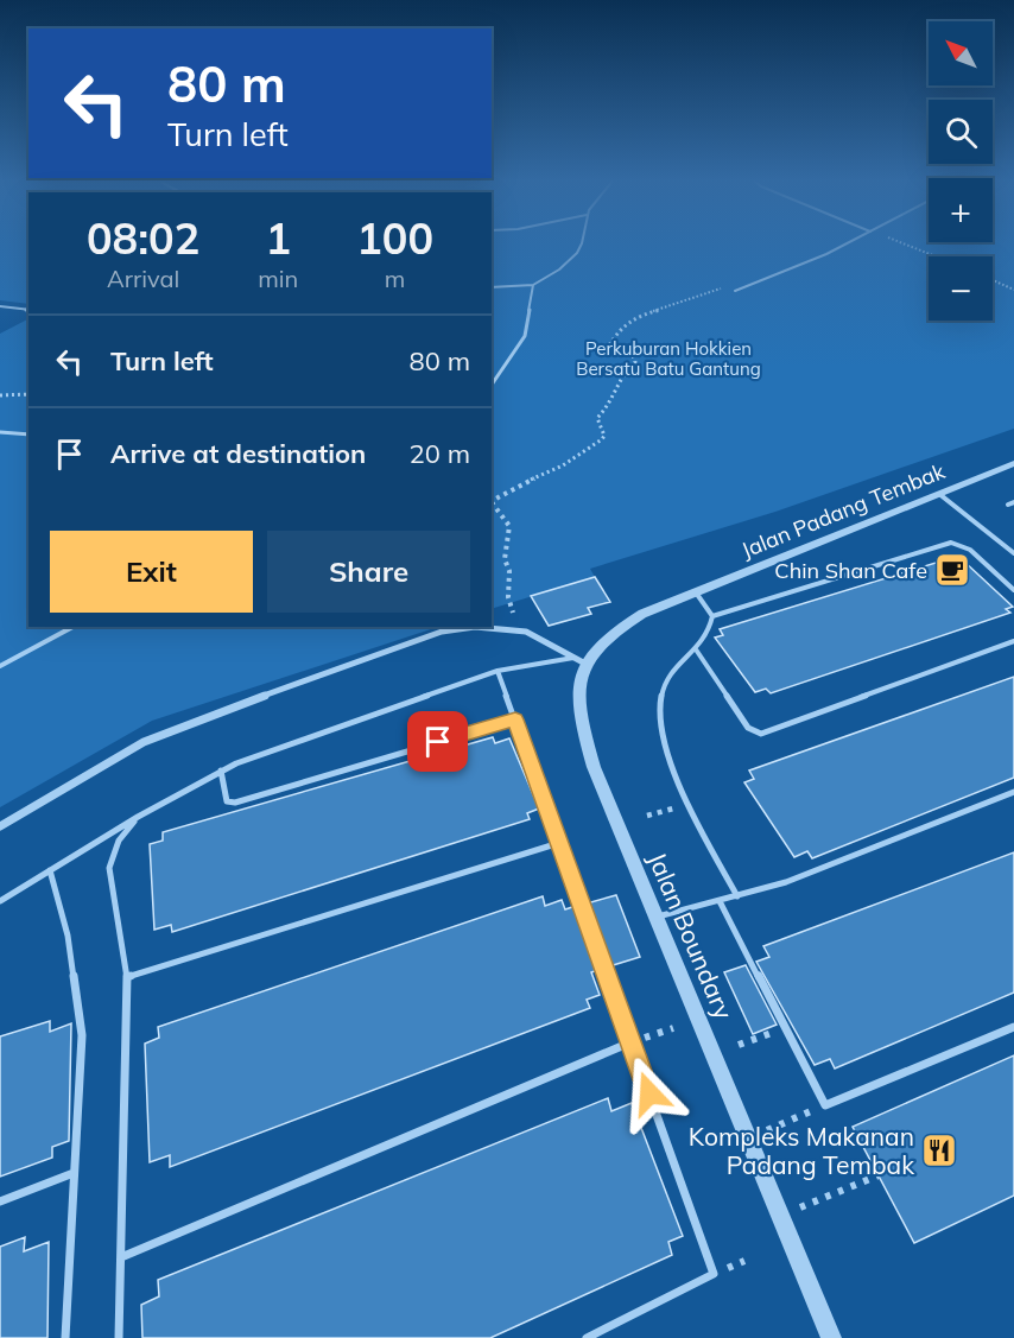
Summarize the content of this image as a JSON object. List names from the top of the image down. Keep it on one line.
{"streets":{"street":["Jalan Padang Tembak","Jalan Boundary"]},"crossings":[["Jalan Padang Tembak","Jalan Boundary"]],"parks":["Perkuburan Hokkien Bersatu Batu Gantung"],"places":{"cafe":["Chin Shan Cafe"],"restaurant":["Kompleks Makanan Padang Tembak"]},"north":"top left","page":{"map_buttons":["+","−"],"turn":["80 m","Turn left"],"eta":["08:02","Arrival","1","min","100","m"],"list":[{"name":"Turn left","value":"80 m"},{"name":"Arrive at destination","value":"20 m"}],"buttons":["Exit","Share"]}}
